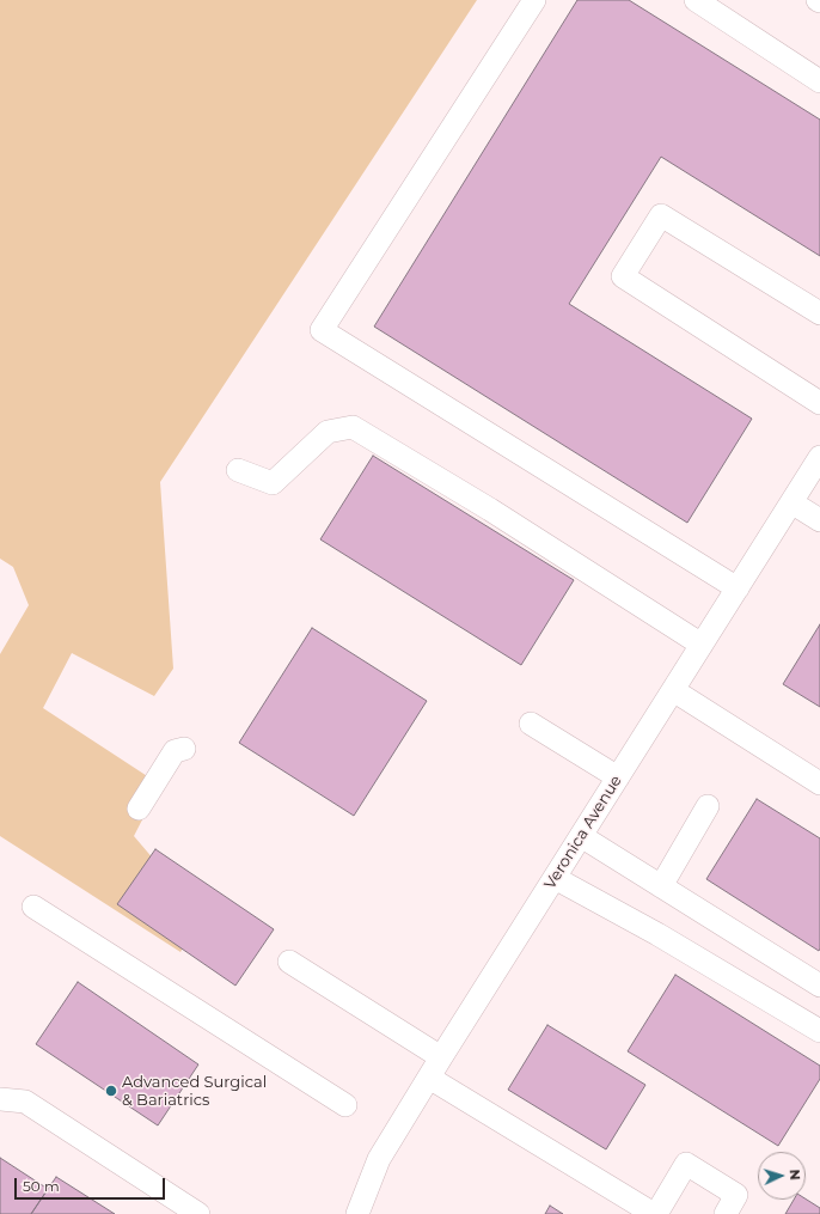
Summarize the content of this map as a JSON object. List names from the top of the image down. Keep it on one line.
{"streets":{"street":["Veronica Avenue"]},"places":["Advanced Surgical & Bariatrics"],"scale_bar":"50 m","north":"right"}
